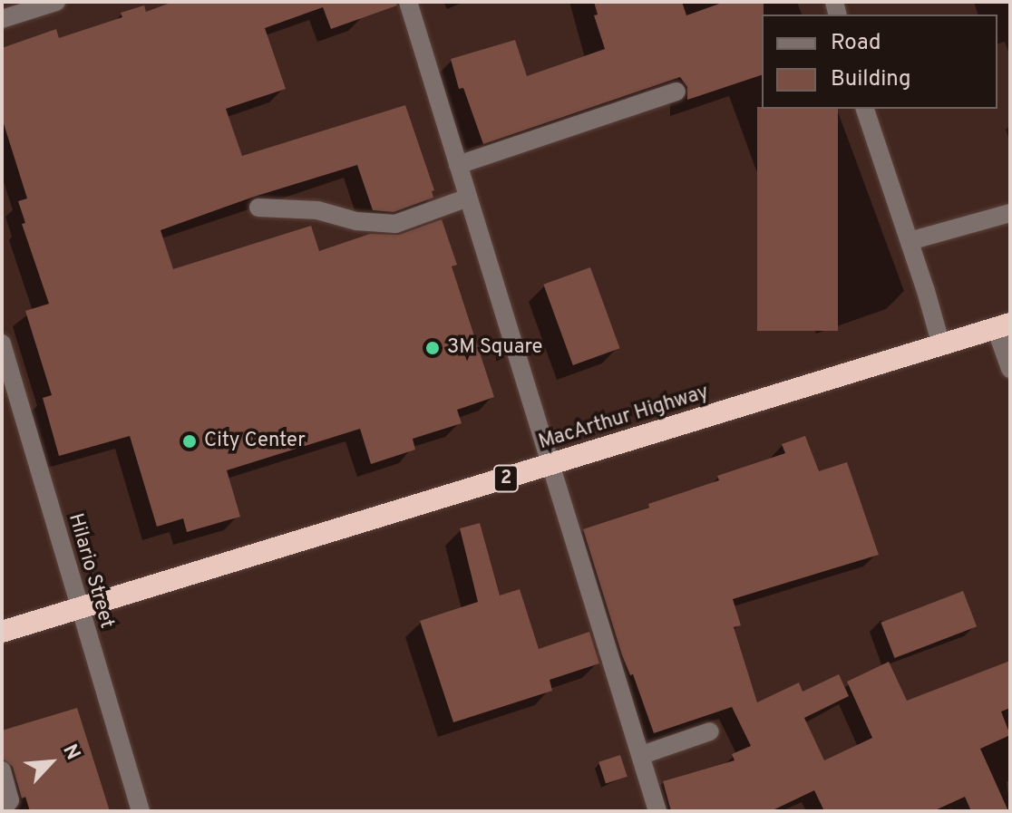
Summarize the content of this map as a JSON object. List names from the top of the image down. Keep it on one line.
{"streets":{"highway":["MacArthur Highway","2"],"street":["Hilario Street"]},"crossings":[["MacArthur Highway","Hilario Street"]],"places":["3M Square","City Center"],"legend":["Road","Building"],"north":"top right"}
